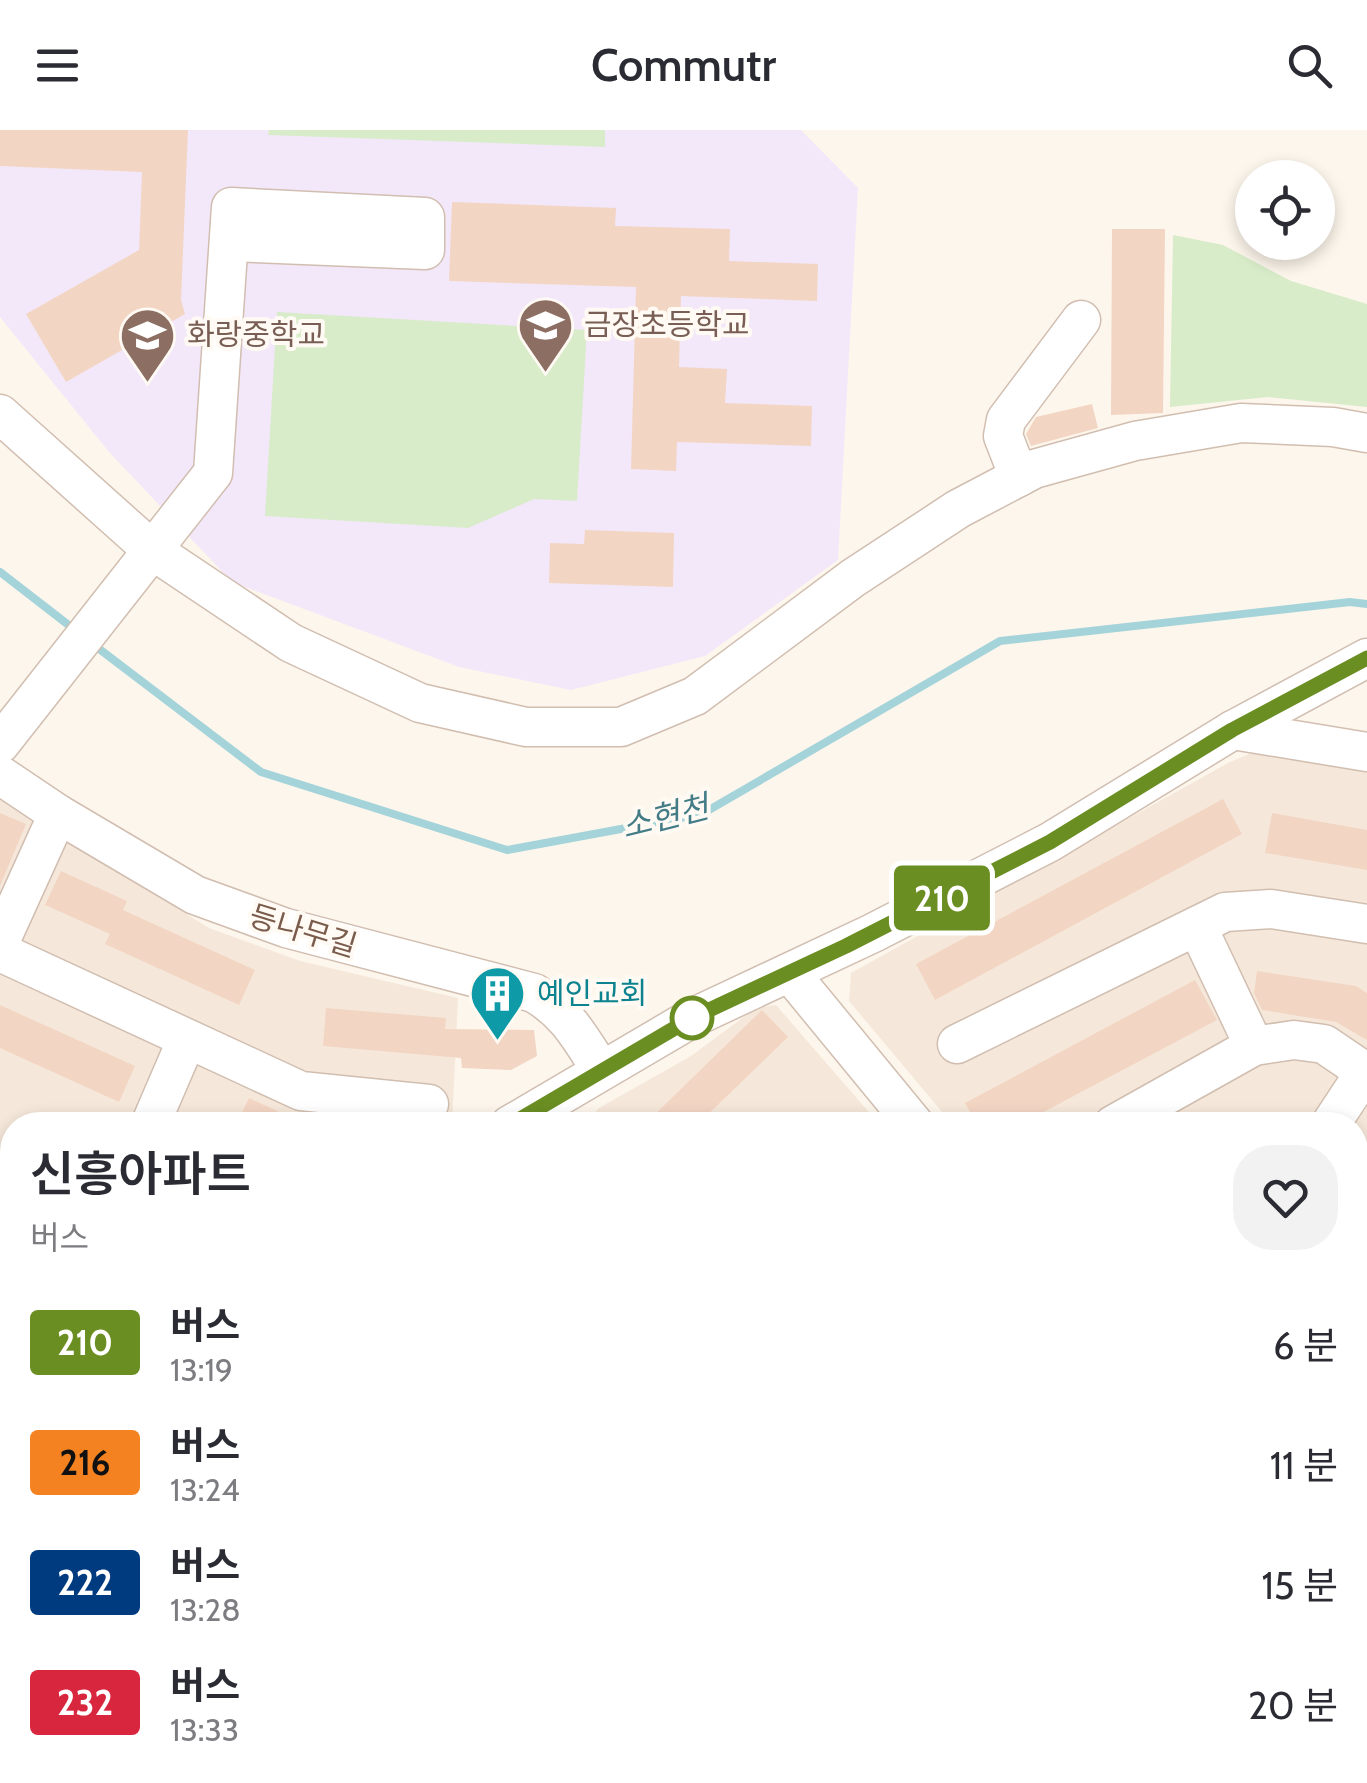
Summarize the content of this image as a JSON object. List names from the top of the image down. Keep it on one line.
{"streets":{"street":["등나무길"]},"water":["소현천"],"places":{"school or university":["금장초등학교","화랑중학교"],"building":["예인교회"]},"lines":["bus line 210"],"page":{"header":"Commutr","on_map":"210","heading":["신흥아파트","버스"],"list":[{"mark":"210","name":"버스","note":"13:19","value":"6 분"},{"mark":"216","name":"버스","note":"13:24","value":"11 분"},{"mark":"222","name":"버스","note":"13:28","value":"15 분"},{"mark":"232","name":"버스","note":"13:33","value":"20 분"}]}}
